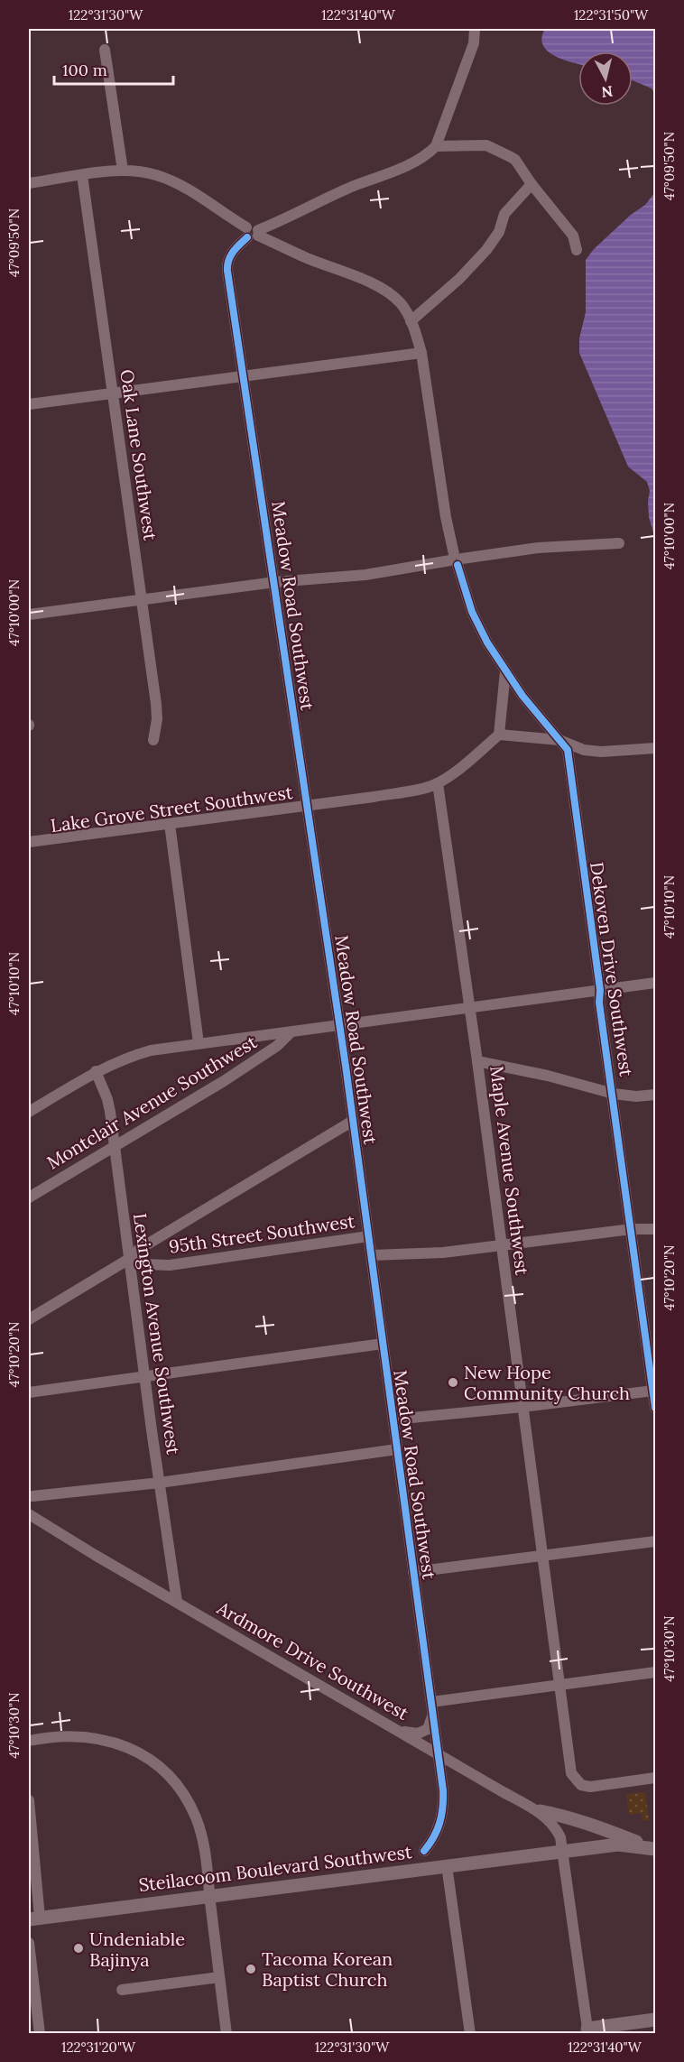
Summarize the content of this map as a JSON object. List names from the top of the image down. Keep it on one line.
{"streets":{"main road":["Steilacoom Boulevard Southwest"],"street":["Oak Lane Southwest","Meadow Road Southwest","Lake Grove Street Southwest","Dekoven Drive Southwest","Montclair Avenue Southwest","Maple Avenue Southwest","95th Street Southwest","Lexington Avenue Southwest","Ardmore Drive Southwest"]},"crossings":[["Oak Lane Southwest","Dekoven Drive Southwest"],["Meadow Road Southwest","Lake Grove Street Southwest"],["Meadow Road Southwest","Dekoven Drive Southwest"],["Meadow Road Southwest","95th Street Southwest"],["Meadow Road Southwest","Ardmore Drive Southwest"],["Lake Grove Street Southwest","Maple Avenue Southwest"],["Montclair Avenue Southwest","Lexington Avenue Southwest"],["95th Street Southwest","Lexington Avenue Southwest"],["Lexington Avenue Southwest","Ardmore Drive Southwest"],["Ardmore Drive Southwest","Steilacoom Boulevard Southwest"]],"places":["New Hope Community Church","Undeniable Bajinya","Tacoma Korean Baptist Church"],"scale_bar":"100 m","north":"bottom","coordinates":["122°31'30\"W","122°31'40\"W","122°31'50\"W","47°09'50\"N","47°10'00\"N","47°10'10\"N","47°10'20\"N","47°10'30\"N","122°31'20\"W"]}
